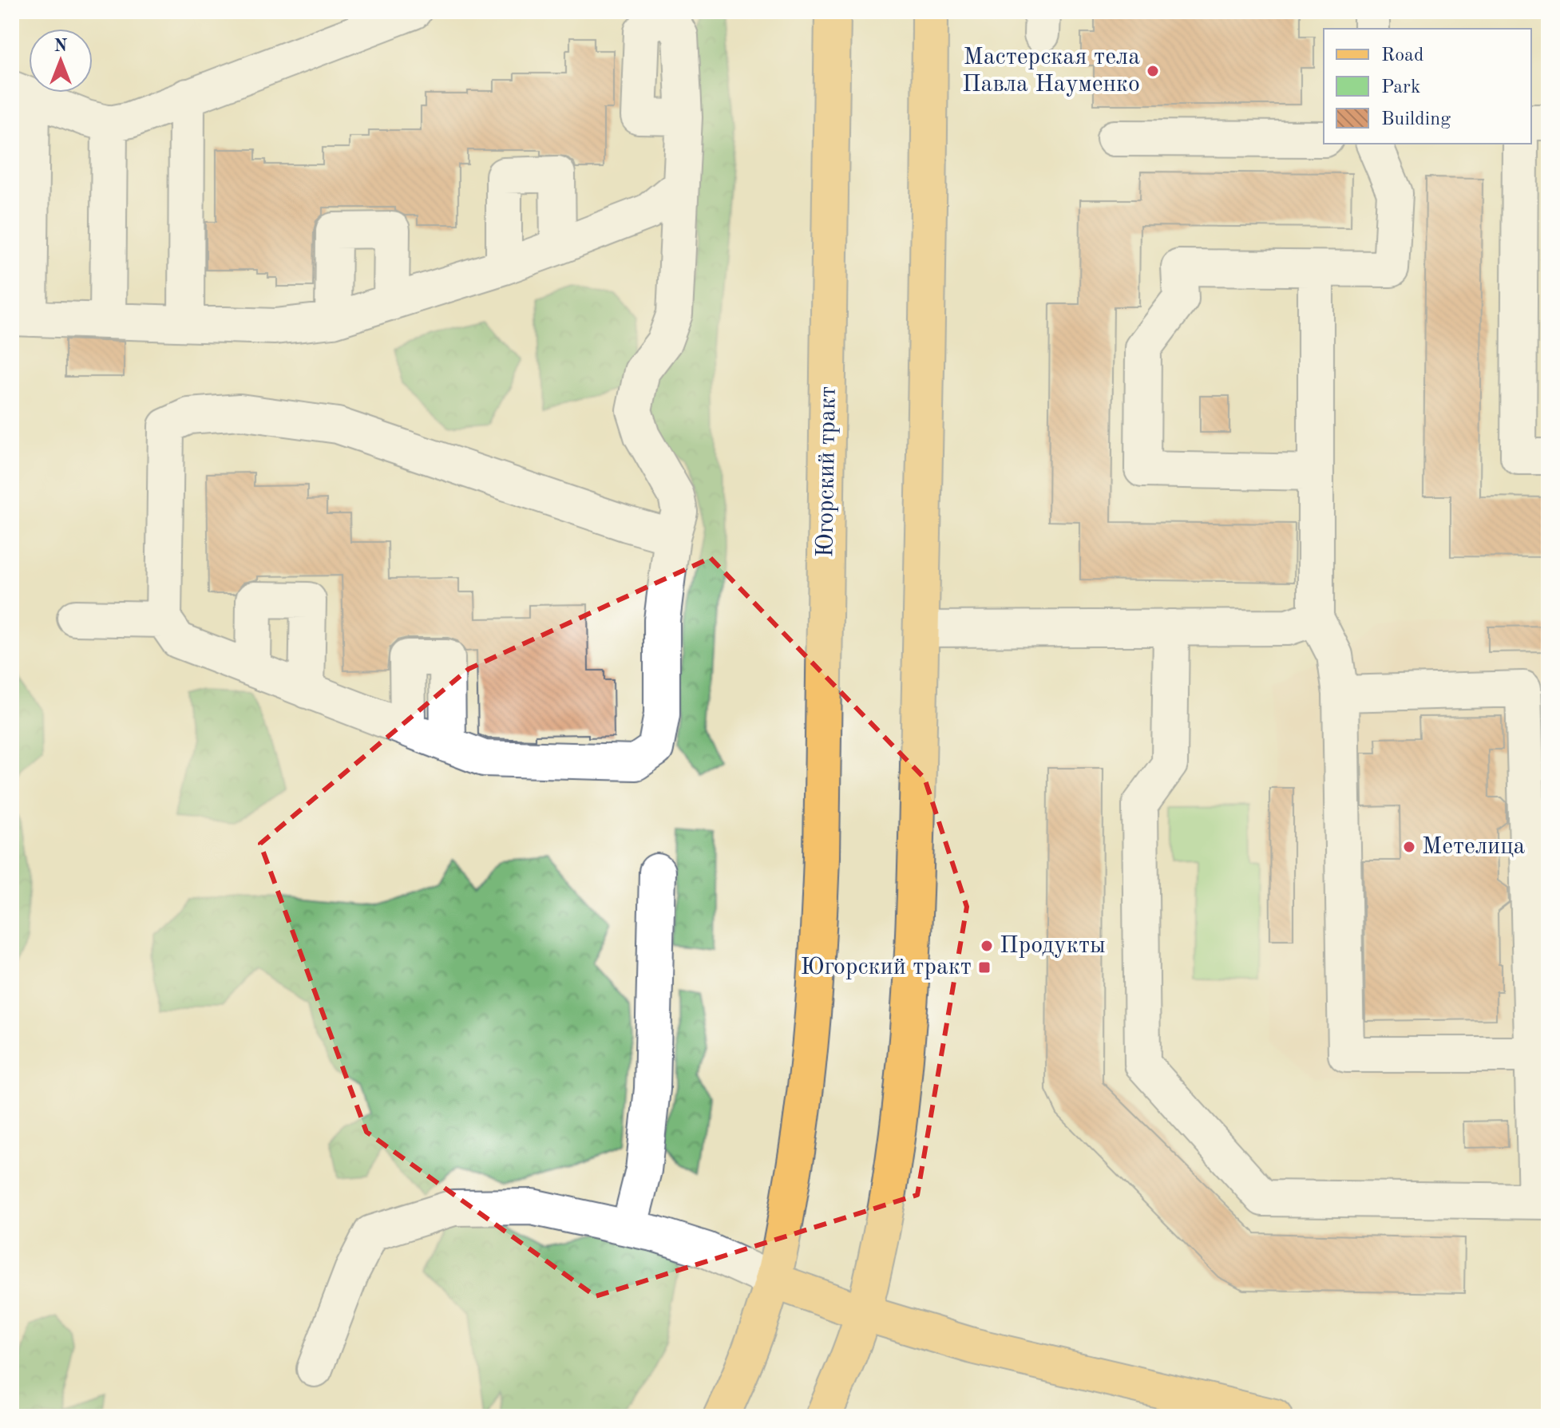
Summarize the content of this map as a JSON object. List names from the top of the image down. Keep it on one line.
{"streets":{"main road":["Югорский тракт"]},"places":{"other":["Мастерская тела Павла Науменко","Метелица","Продукты"],"transit":["Югорский тракт"]},"legend":["Road","Park","Building"],"north":"top"}
